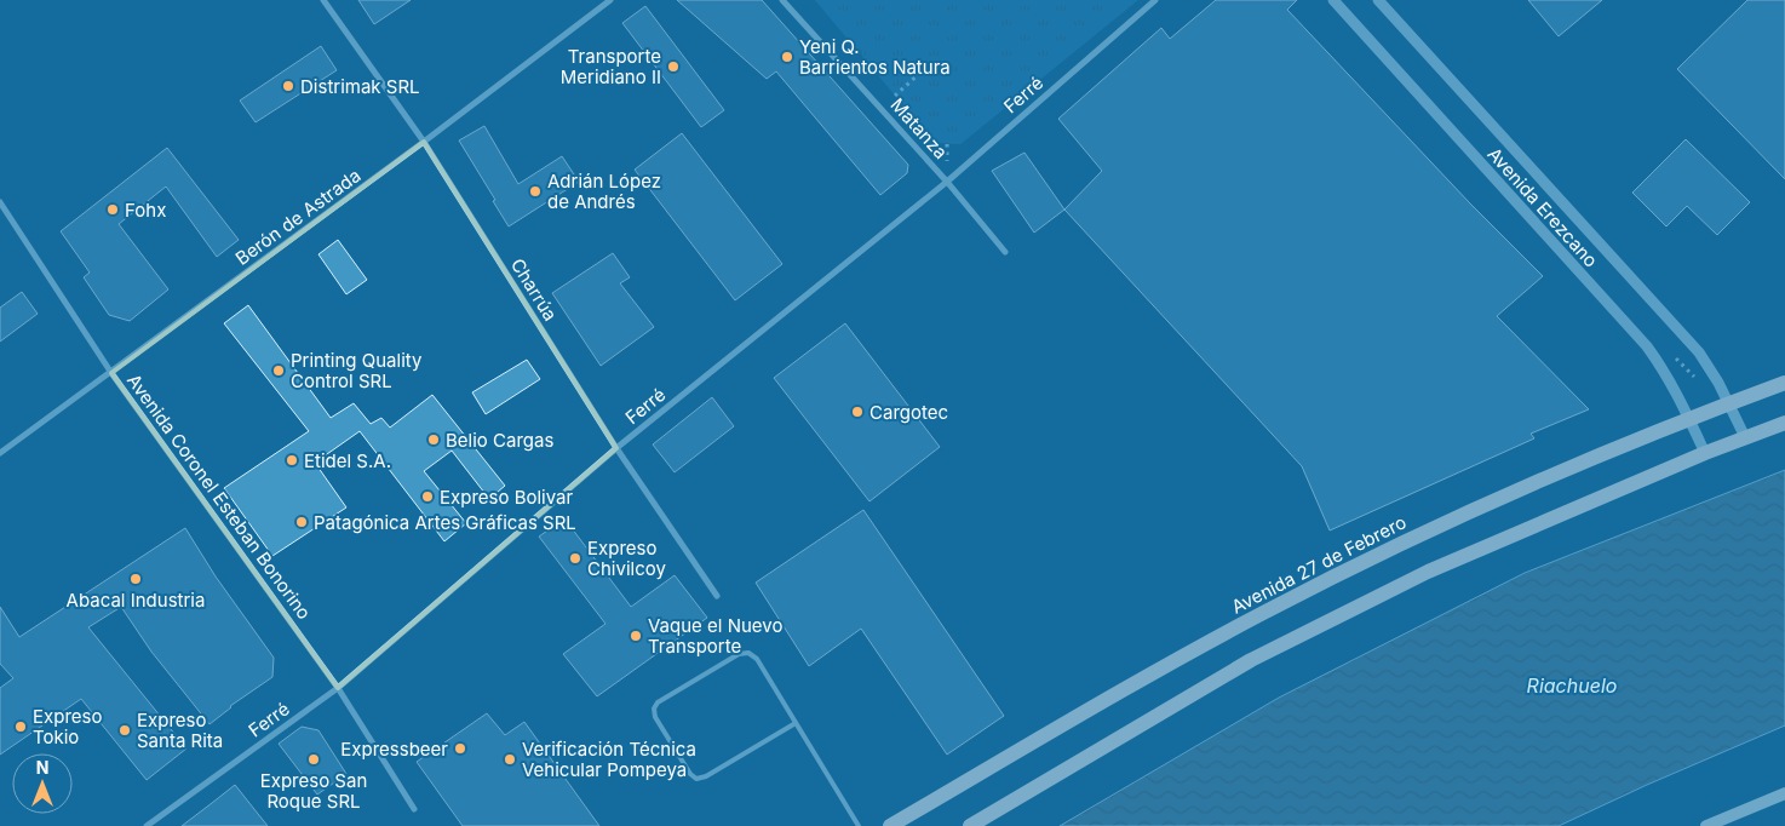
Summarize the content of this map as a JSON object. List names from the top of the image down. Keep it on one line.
{"streets":{"main road":["Avenida 27 de Febrero"],"street":["Ferré","Matanza","Avenida Erezcano","Berón de Astrada","Charrúa","Avenida Coronel Esteban Bonorino"]},"crossings":[["Ferré","Matanza"],["Ferré","Charrúa"],["Ferré","Avenida Coronel Esteban Bonorino"],["Avenida Erezcano","Avenida 27 de Febrero"],["Berón de Astrada","Charrúa"],["Berón de Astrada","Avenida Coronel Esteban Bonorino"]],"water":["Riachuelo"],"places":["Yeni Q. Barrientos Natura","Transporte Meridiano II","Distrimak SRL","Adrián López de Andrés","Fohx","Printing Quality Control SRL","Cargotec","Belio Cargas","Etidel S.A.","Expreso Bolivar","Patagónica Artes Gráficas SRL","Expreso Chivilcoy","Abacal Industria","Vaque el Nuevo Transporte","Expreso Tokio","Expreso Santa Rita","Expressbeer","Expreso San Roque SRL","Verificación Técnica Vehicular Pompeya"],"north":"top"}
